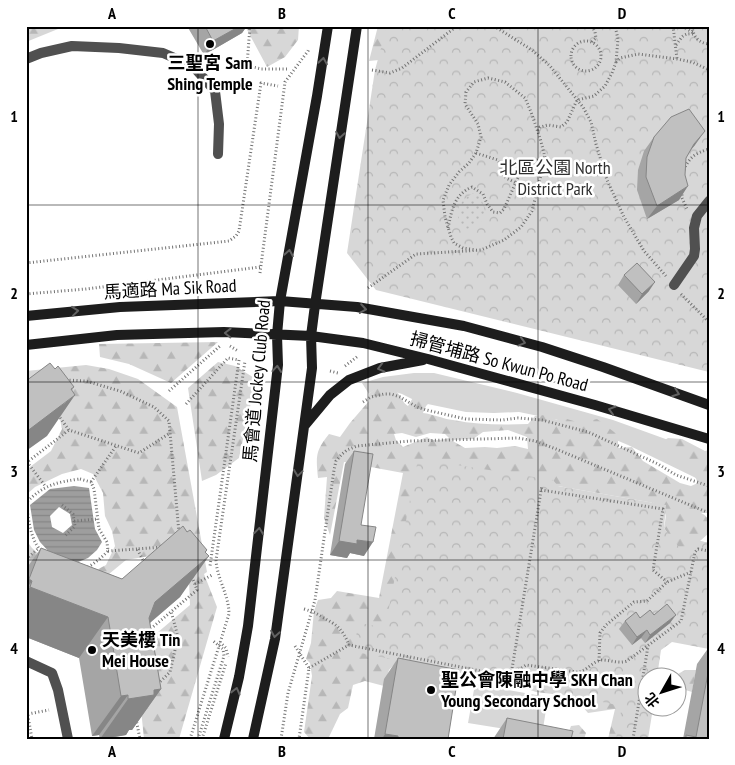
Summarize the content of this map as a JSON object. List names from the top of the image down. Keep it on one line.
{"streets":{"main road":["馬適路 Ma Sik Road","掃管埔路 So Kwun Po Road","馬會道 Jockey Club Road"]},"crossings":[["馬適路 Ma Sik Road","掃管埔路 So Kwun Po Road"],["馬適路 Ma Sik Road","馬會道 Jockey Club Road"],["掃管埔路 So Kwun Po Road","馬會道 Jockey Club Road"]],"parks":["北區公園 North District Park"],"places":["三聖宮 Sam Shing Temple","天美樓 Tin Mei House","聖公會陳融中學 SKH Chan Young Secondary School"],"north":"bottom left","grid":{"columns":["A","B","C","D"],"rows":["1","2","3","4"]}}
